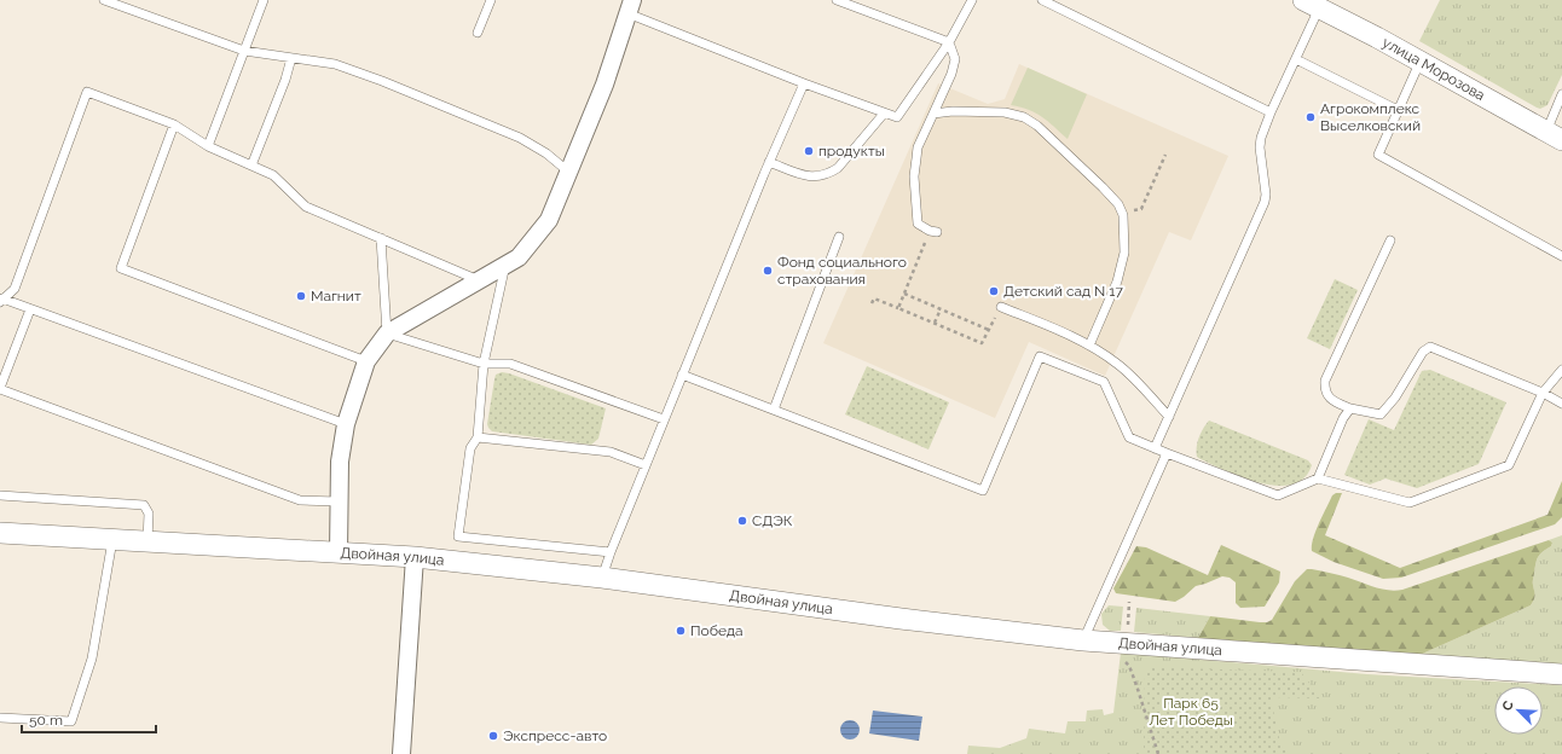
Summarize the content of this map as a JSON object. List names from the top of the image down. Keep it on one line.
{"streets":{"street":["улица Морозова","Двойная улица"]},"parks":["Парк 65 Лет Победы"],"places":["Агрокомплекс Выселковский","продукты","Фонд социального страхования","Детский сад N 17","Магнит","СДЭК","Победа","Экспресс-авто"],"scale_bar":"50 m","north":"top left"}
